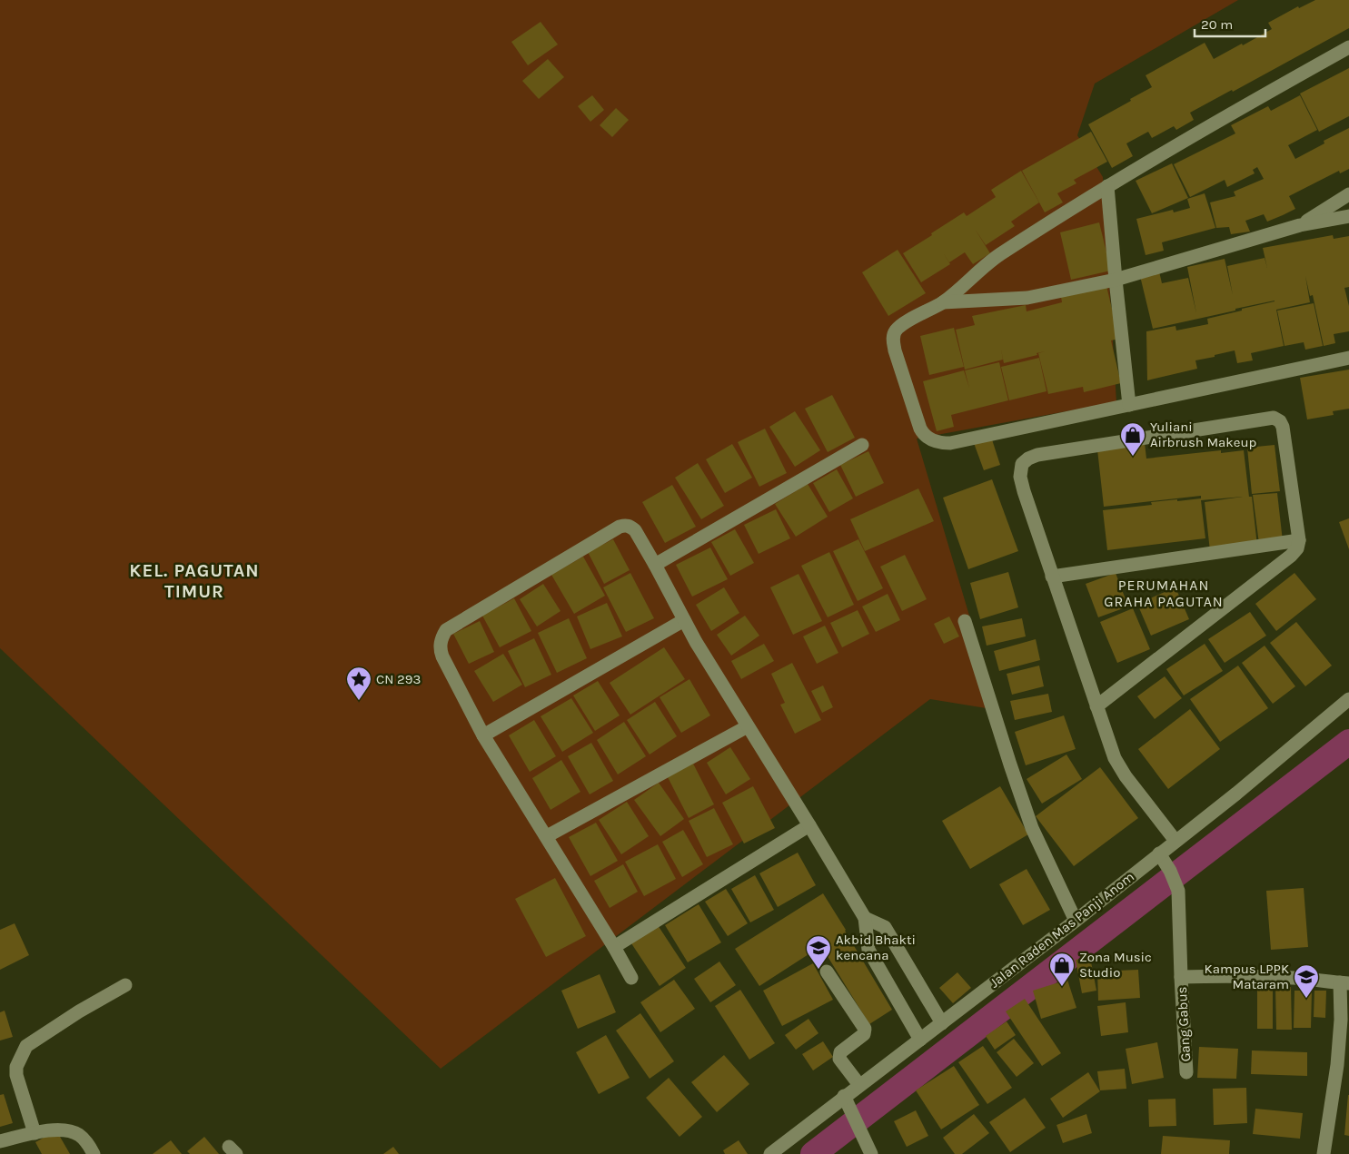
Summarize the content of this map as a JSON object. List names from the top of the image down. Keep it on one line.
{"streets":{"street":["Jalan Raden Mas Panji Anom","Gang Gabus"]},"crossings":[["Jalan Raden Mas Panji Anom","Gang Gabus"]],"districts":["KEL. PAGUTAN TIMUR","PERUMAHAN GRAHA PAGUTAN"],"places":{"shop":["Yuliani Airbrush Makeup","Zona Music Studio"],"place":["CN 293"],"school or university":["Akbid Bhakti kencana","Kampus LPPK Mataram"]},"scale_bar":"20 m"}
